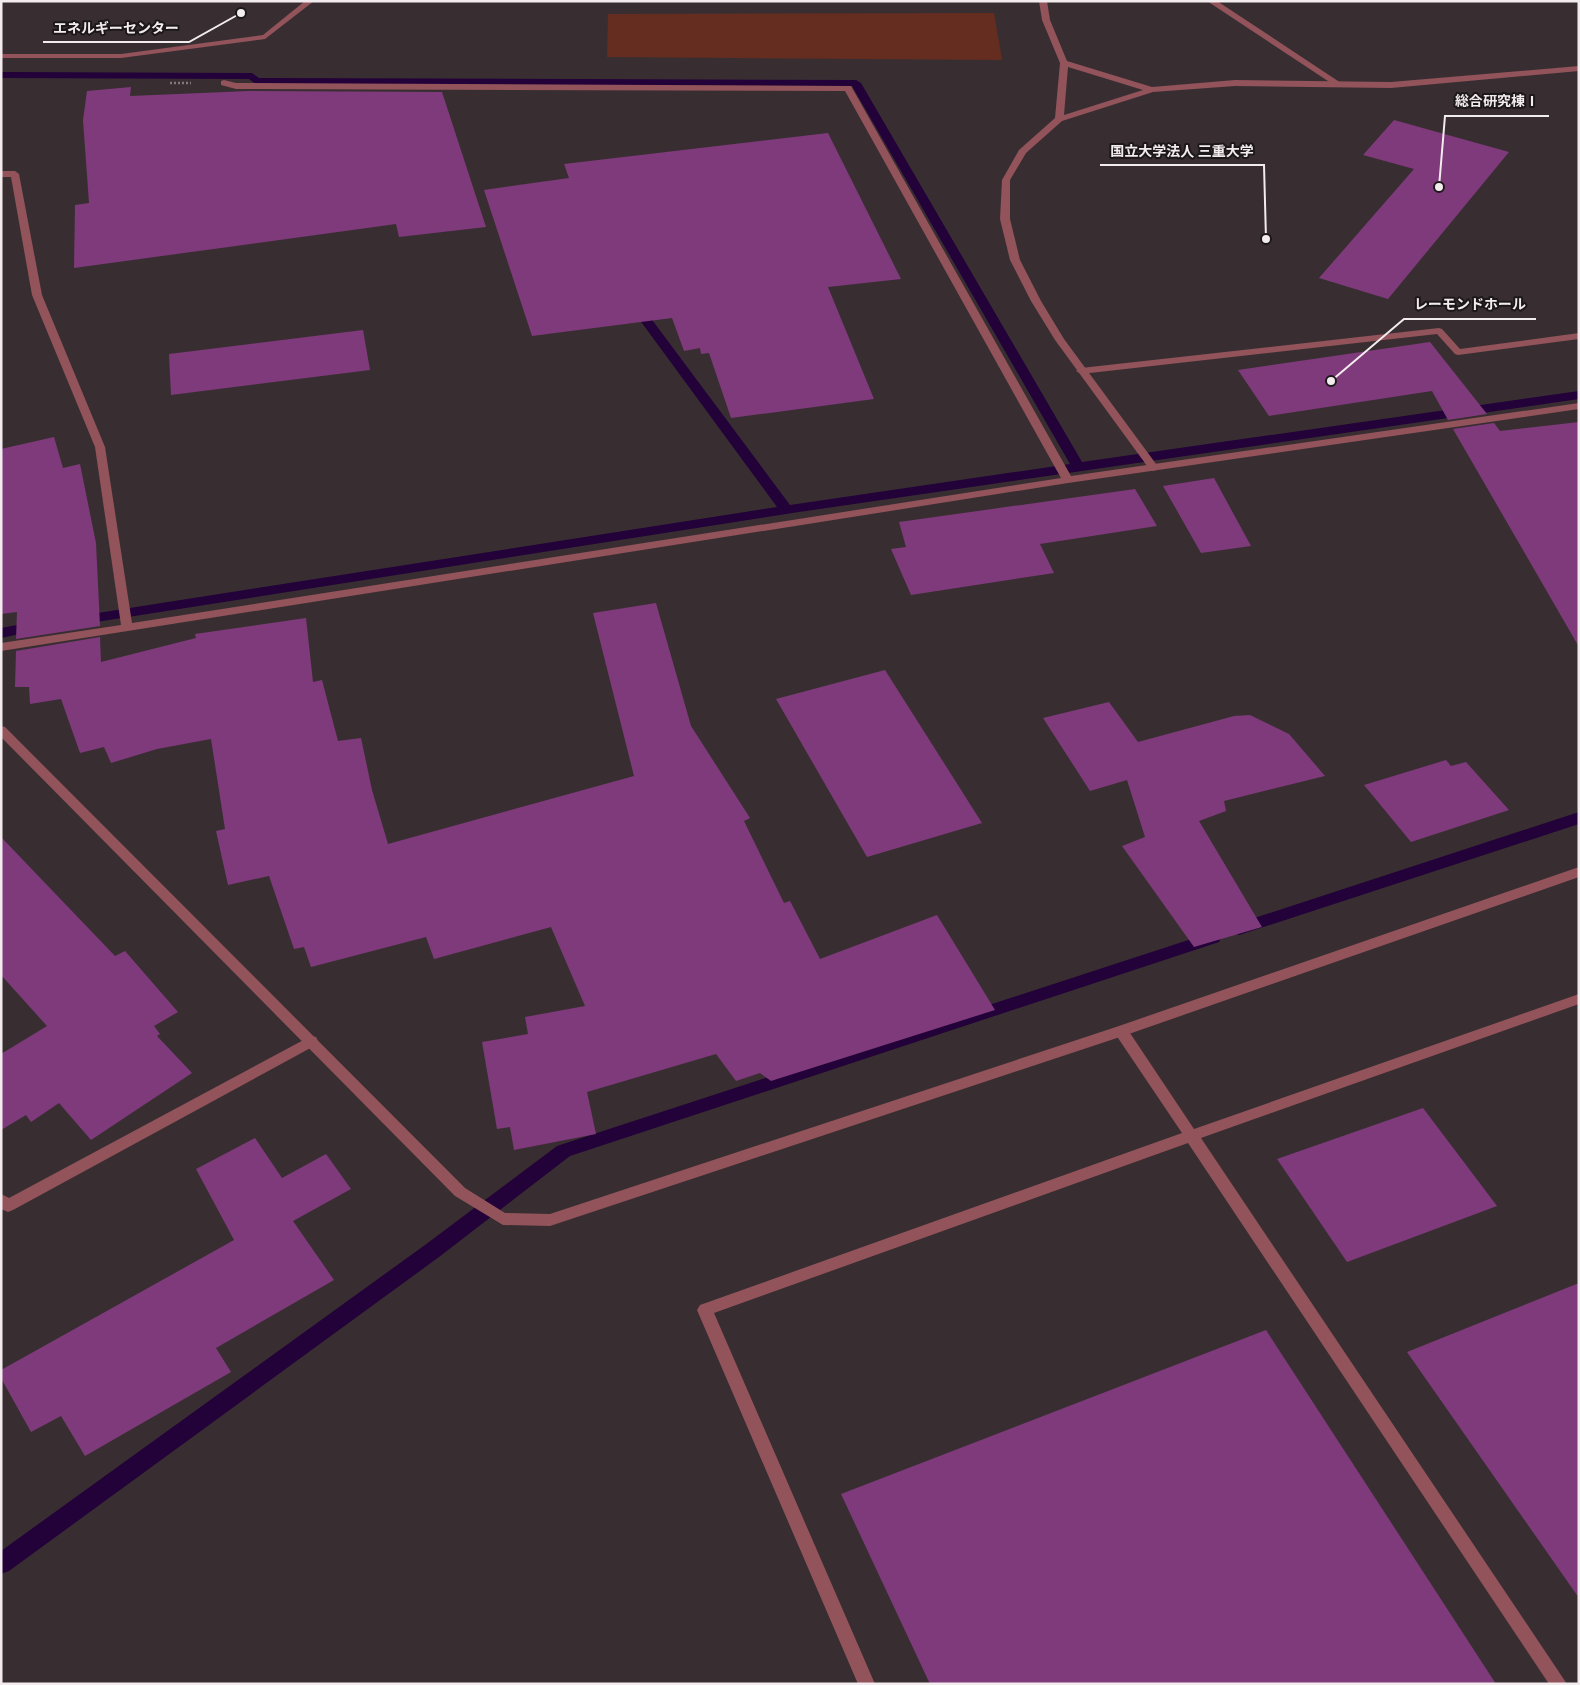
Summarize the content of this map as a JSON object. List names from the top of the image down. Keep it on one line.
{"places":["エネルギーセンター","総合研究棟Ⅰ","国立大学法人 三重大学","レーモンドホール"]}
